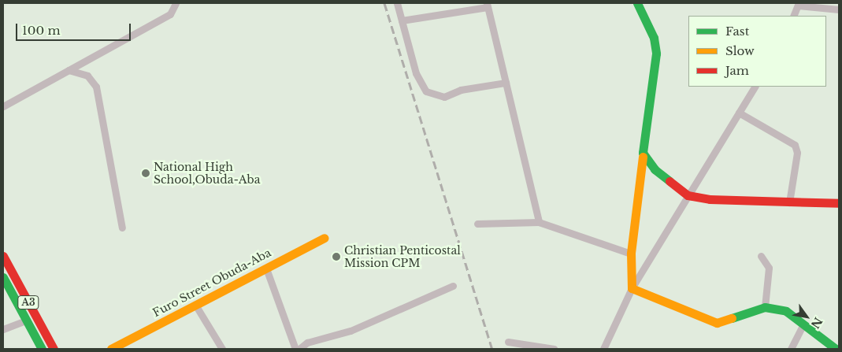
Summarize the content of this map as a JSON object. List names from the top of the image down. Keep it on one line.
{"streets":{"main road":["Furo Street Obuda-Aba","A3"]},"places":["National High School,Obuda-Aba","Christian Penticostal Mission CPM"],"legend":["Fast","Slow","Jam"],"scale_bar":"100 m","north":"bottom right"}
